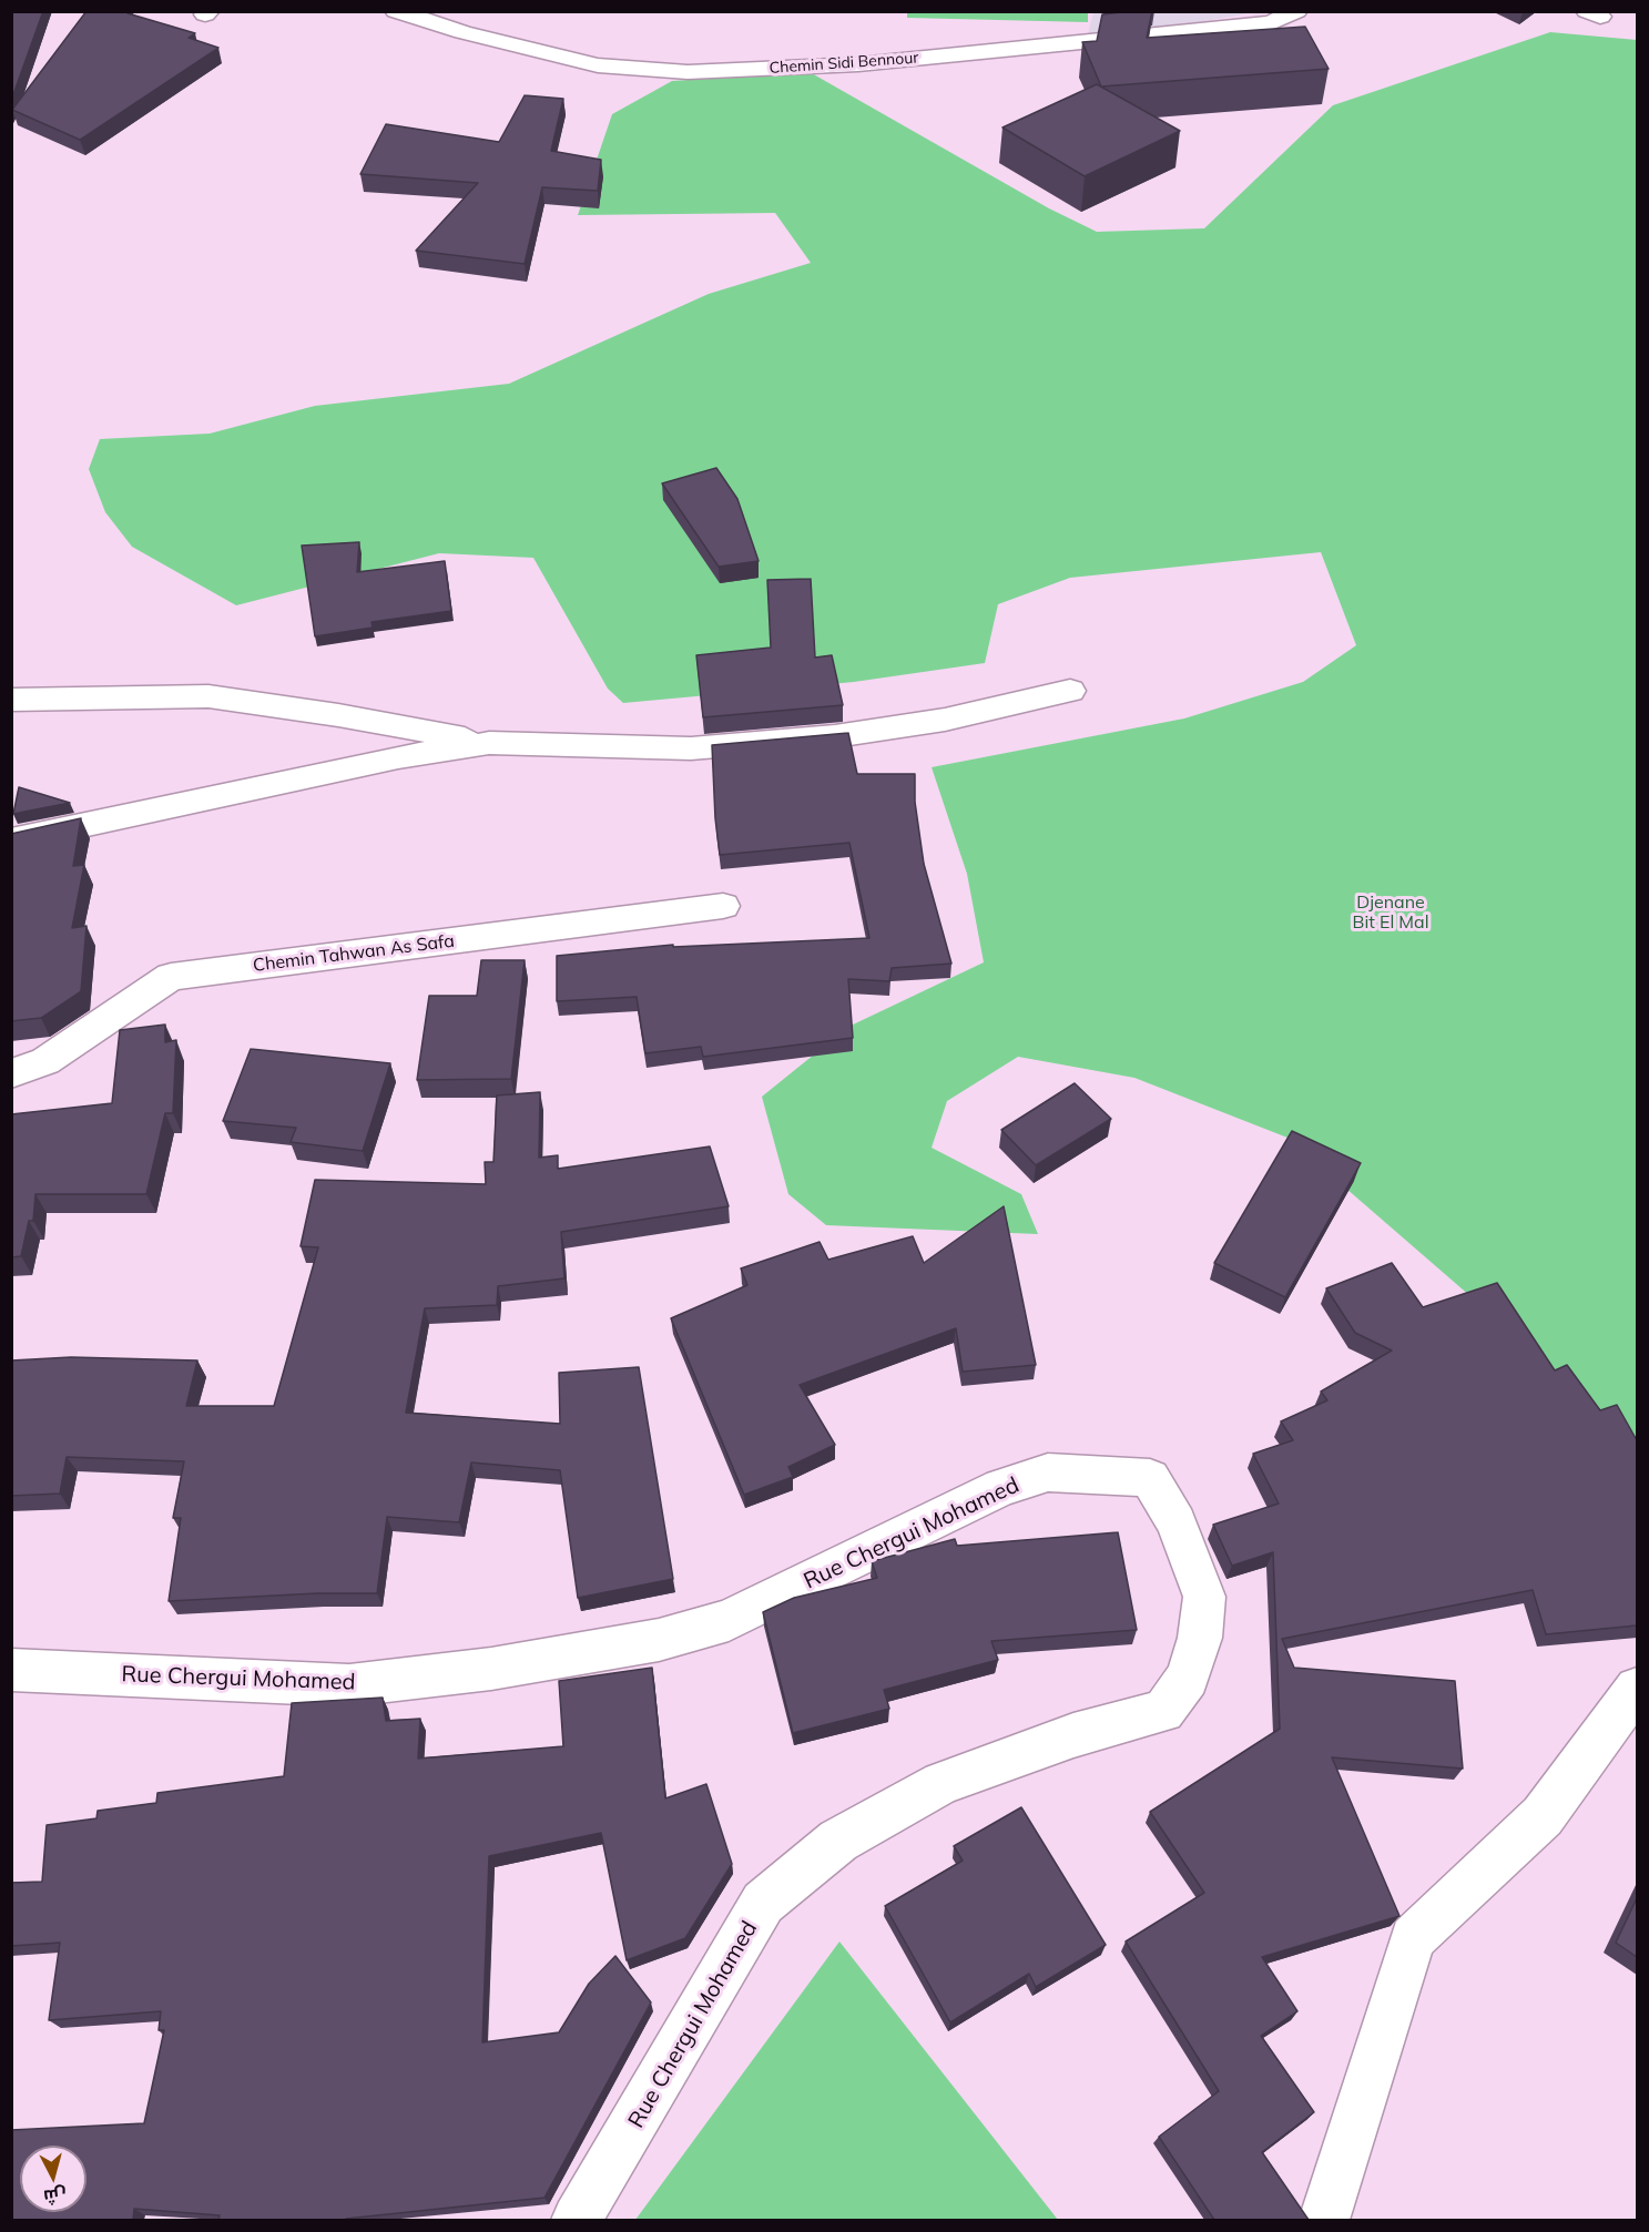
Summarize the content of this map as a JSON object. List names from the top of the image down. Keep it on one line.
{"streets":{"street":["Chemin Sidi Bennour","Chemin Tahwan As Safa","Rue Chergui Mohamed"]},"parks":["Djenane Bit El Mal"],"north":"bottom"}
